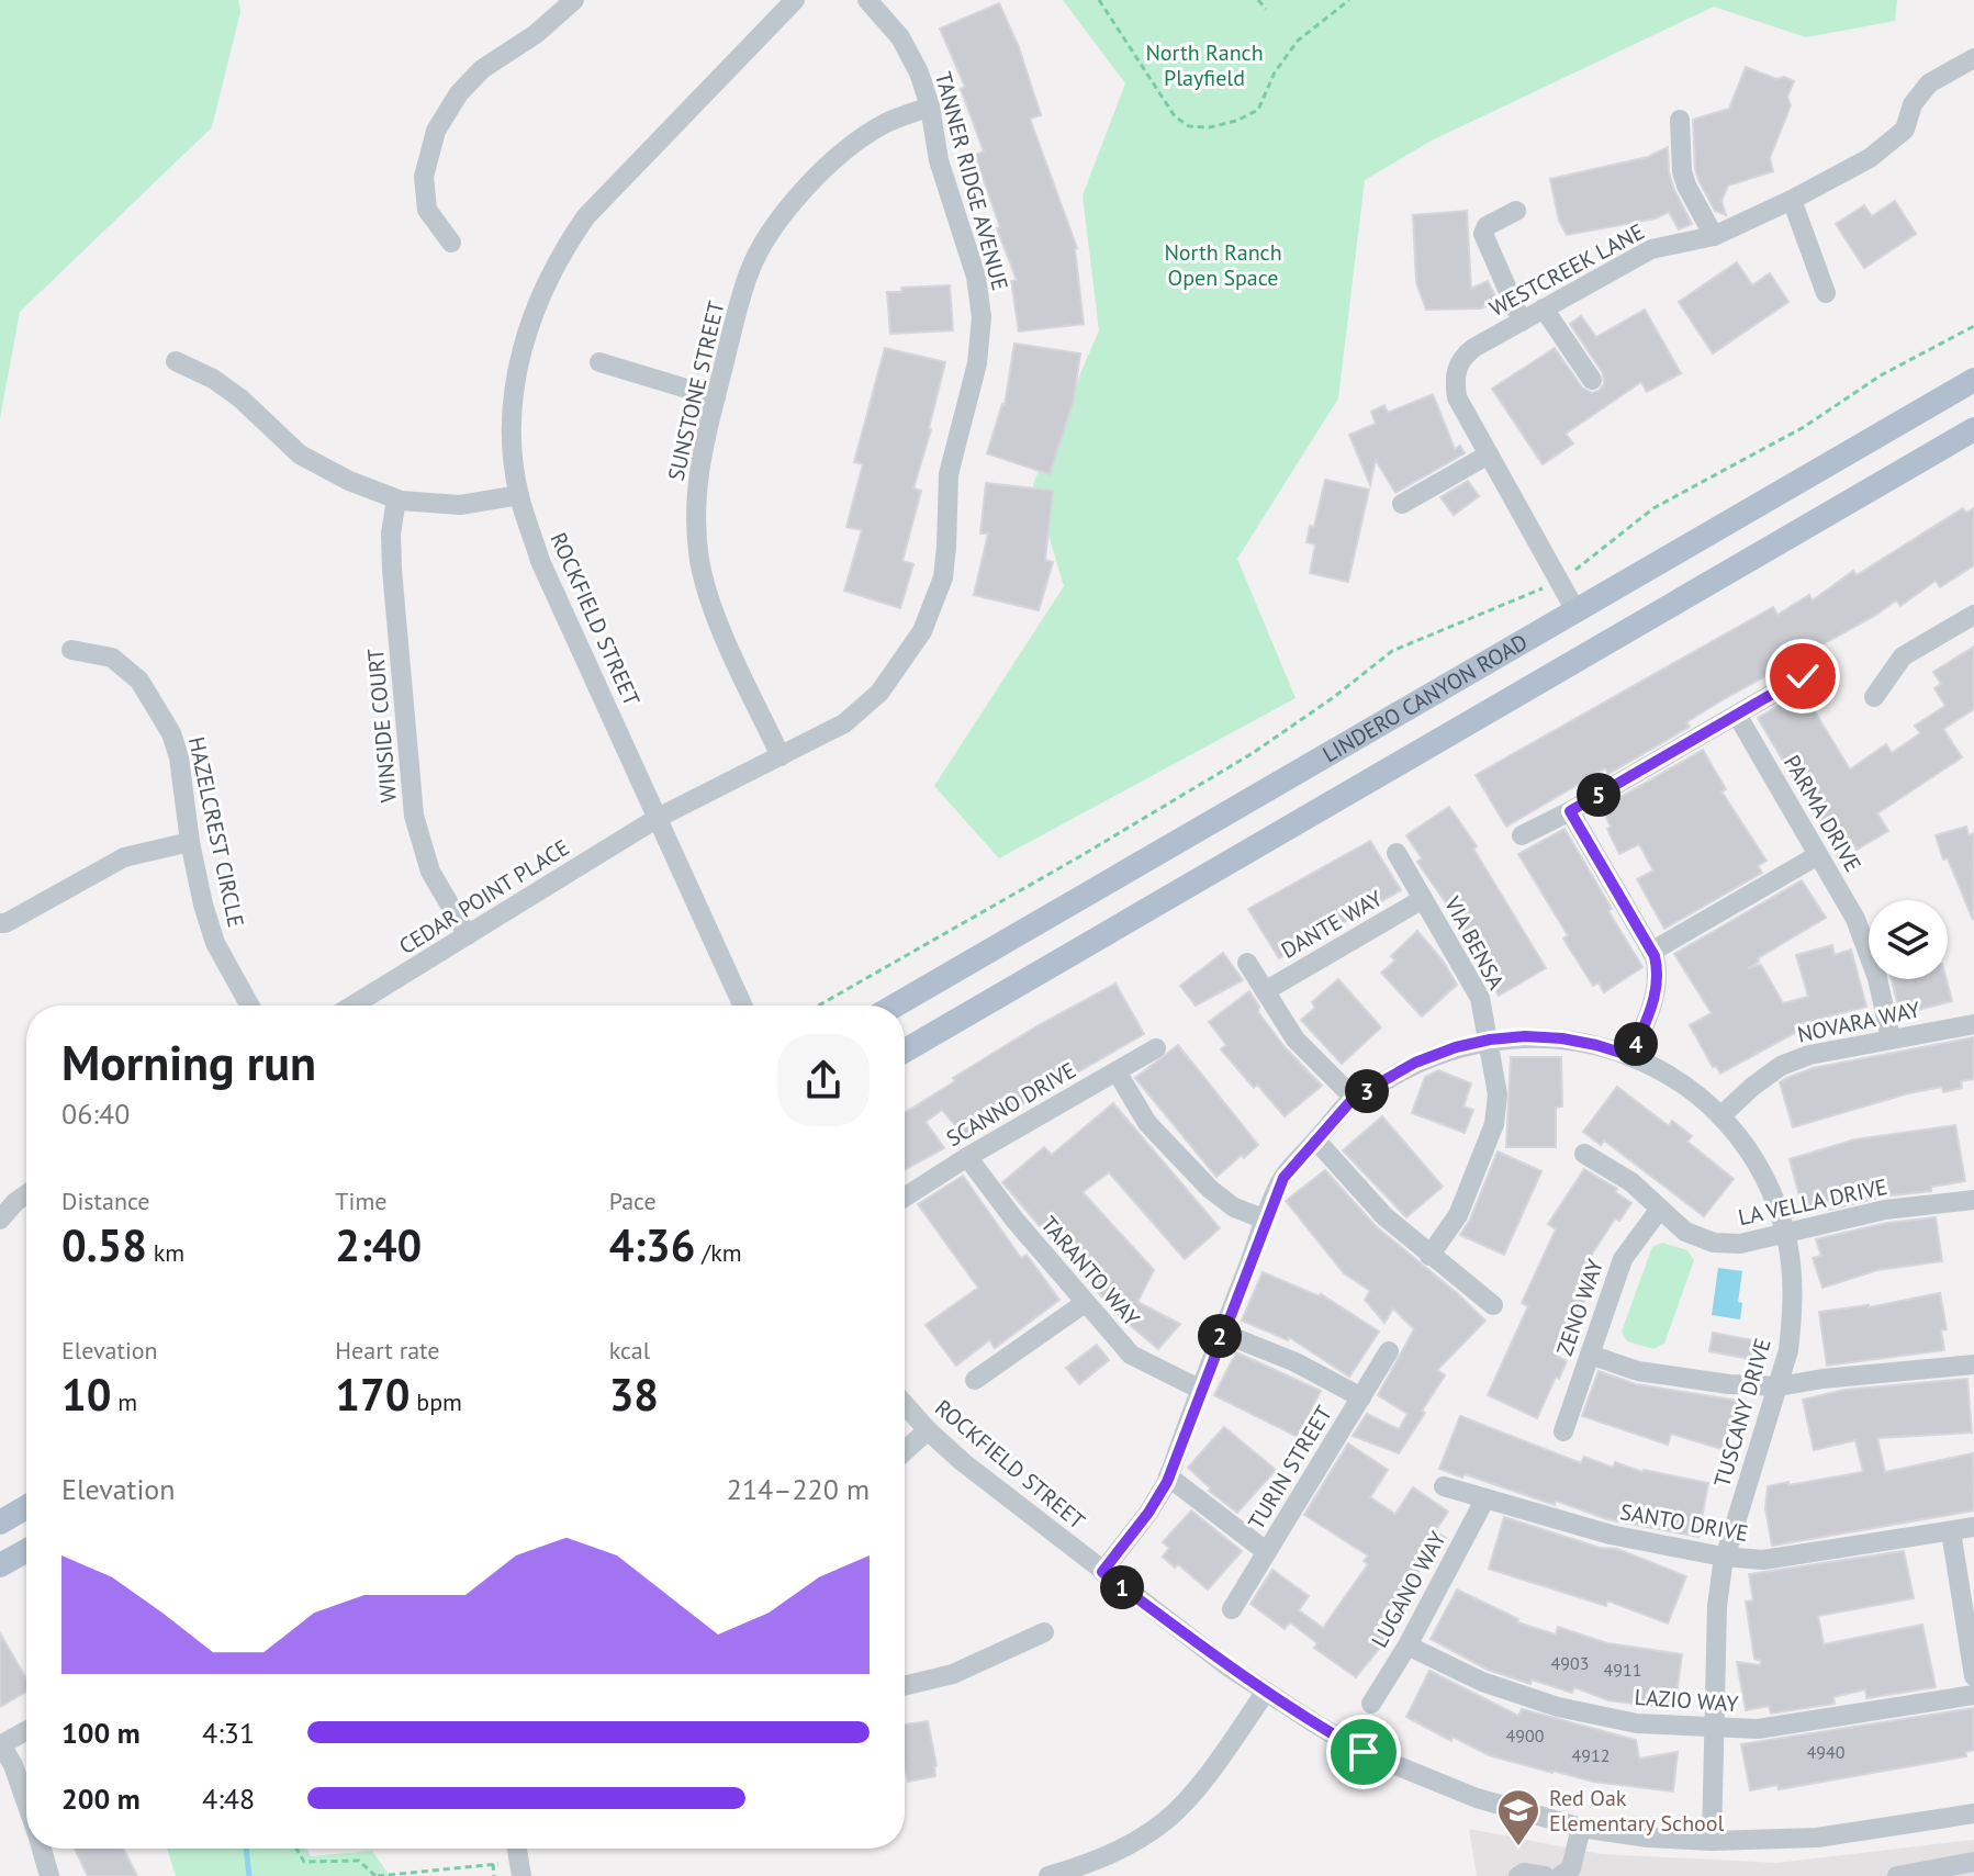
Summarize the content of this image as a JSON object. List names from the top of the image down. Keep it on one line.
{"streets":{"main road":["LINDERO CANYON ROAD"],"street":["TANNER RIDGE AVENUE","WESTCREEK LANE","SUNSTONE STREET","ROCKFIELD STREET","WINSIDE COURT","PARMA DRIVE","HAZELCREST CIRCLE","CEDAR POINT PLACE","DANTE WAY","VIA BENSA","NOVARA WAY","SCANNO DRIVE","LA VELLA DRIVE","TARANTO WAY","ZENO WAY","TUSCANY DRIVE","TURIN STREET","SANTO DRIVE","LUGANO WAY","LAZIO WAY"]},"crossings":[["TANNER RIDGE AVENUE","SUNSTONE STREET"],["TANNER RIDGE AVENUE","ROCKFIELD STREET"],["TANNER RIDGE AVENUE","CEDAR POINT PLACE"],["WESTCREEK LANE","LINDERO CANYON ROAD"],["ROCKFIELD STREET","CEDAR POINT PLACE"],["ROCKFIELD STREET","TUSCANY DRIVE"],["WINSIDE COURT","CEDAR POINT PLACE"],["PARMA DRIVE","NOVARA WAY"],["DANTE WAY","VIA BENSA"],["VIA BENSA","TUSCANY DRIVE"],["NOVARA WAY","TUSCANY DRIVE"],["SCANNO DRIVE","TARANTO WAY"],["LA VELLA DRIVE","ZENO WAY"],["LA VELLA DRIVE","TUSCANY DRIVE"],["TARANTO WAY","TUSCANY DRIVE"],["TUSCANY DRIVE","SANTO DRIVE"],["TUSCANY DRIVE","LAZIO WAY"],["SANTO DRIVE","LUGANO WAY"],["LUGANO WAY","LAZIO WAY"]],"parks":["North Ranch Playfield","North Ranch Open Space"],"places":{"school or university":["Red Oak Elementary School"]},"house_numbers":["4903","4911","4900","4940","4912"],"page":{"pins":["5","4","3","2","1"],"heading":["Morning run","06:40"],"stats":[["Distance","0.58 km"],["Time","2:40"],["Pace","4:36 /km"],["Elevation","10 m"],["Heart rate","170 bpm"],["kcal","38"]],"chart":["Elevation","214–220 m"],"list":[{"name":"100 m","note":"4:31"},{"name":"200 m","note":"4:48"}]}}
